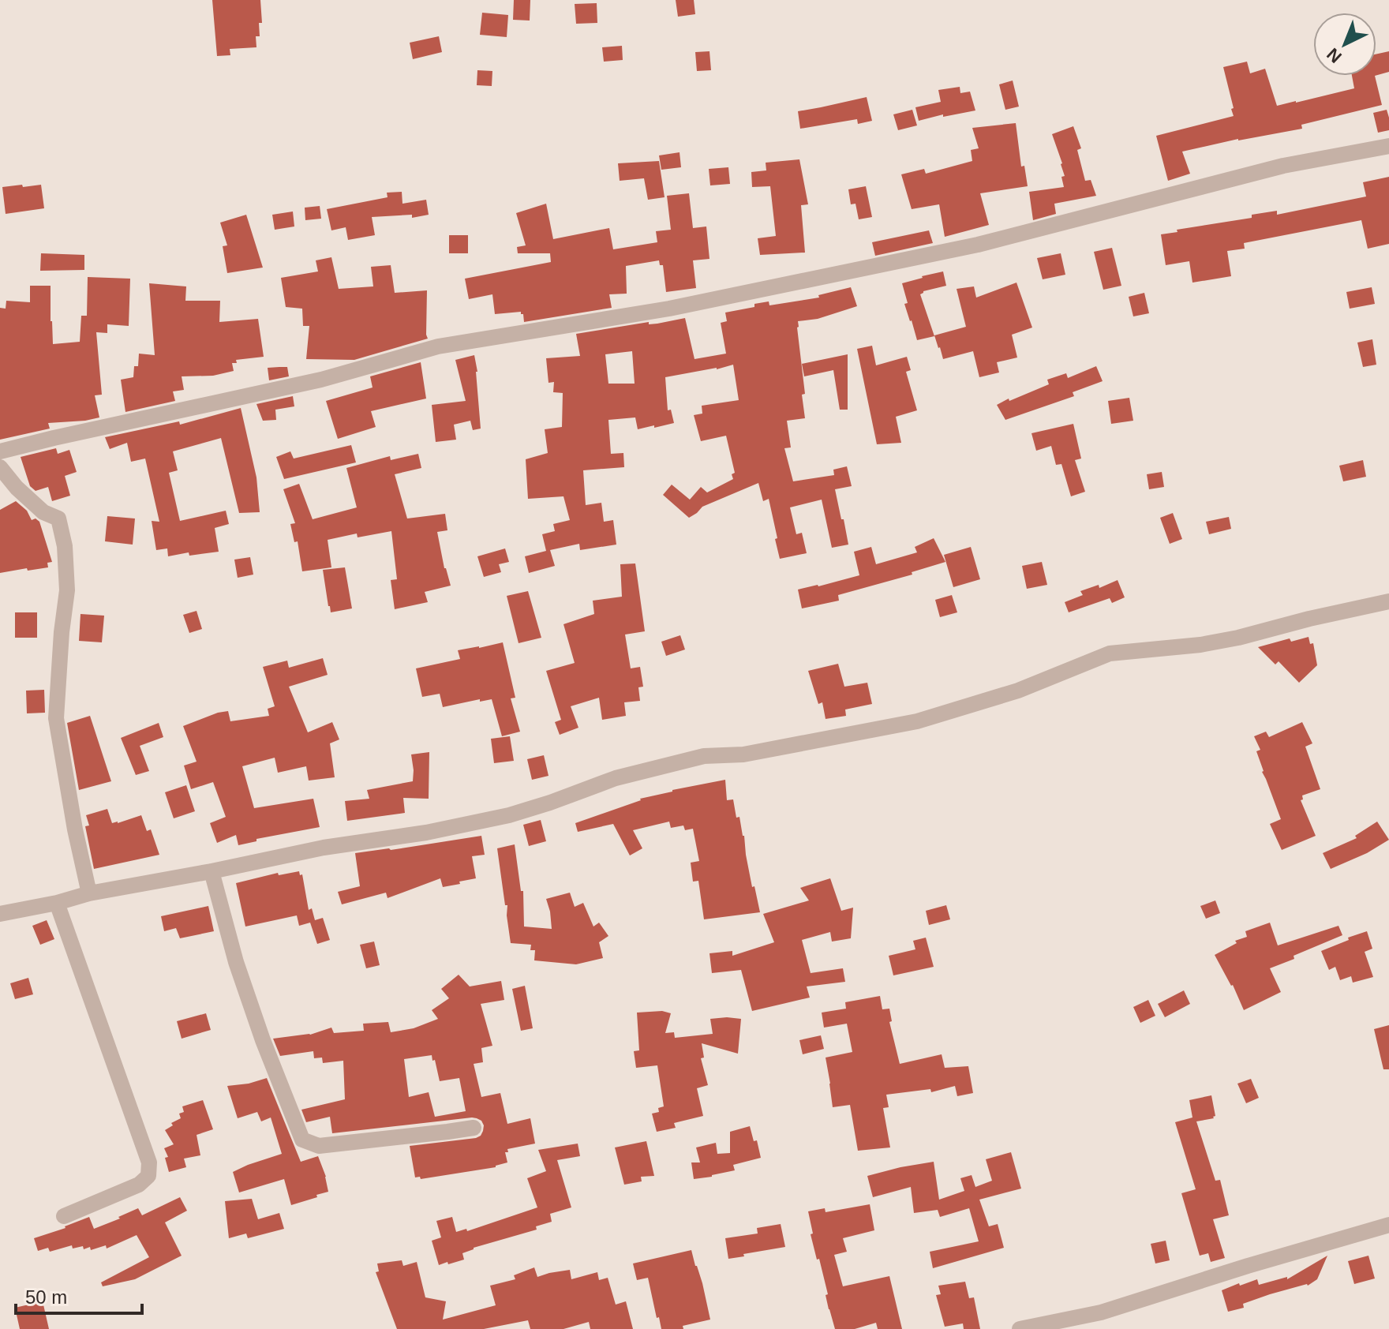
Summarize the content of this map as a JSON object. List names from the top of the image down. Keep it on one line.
{"scale_bar":"50 m","north":"bottom left"}
